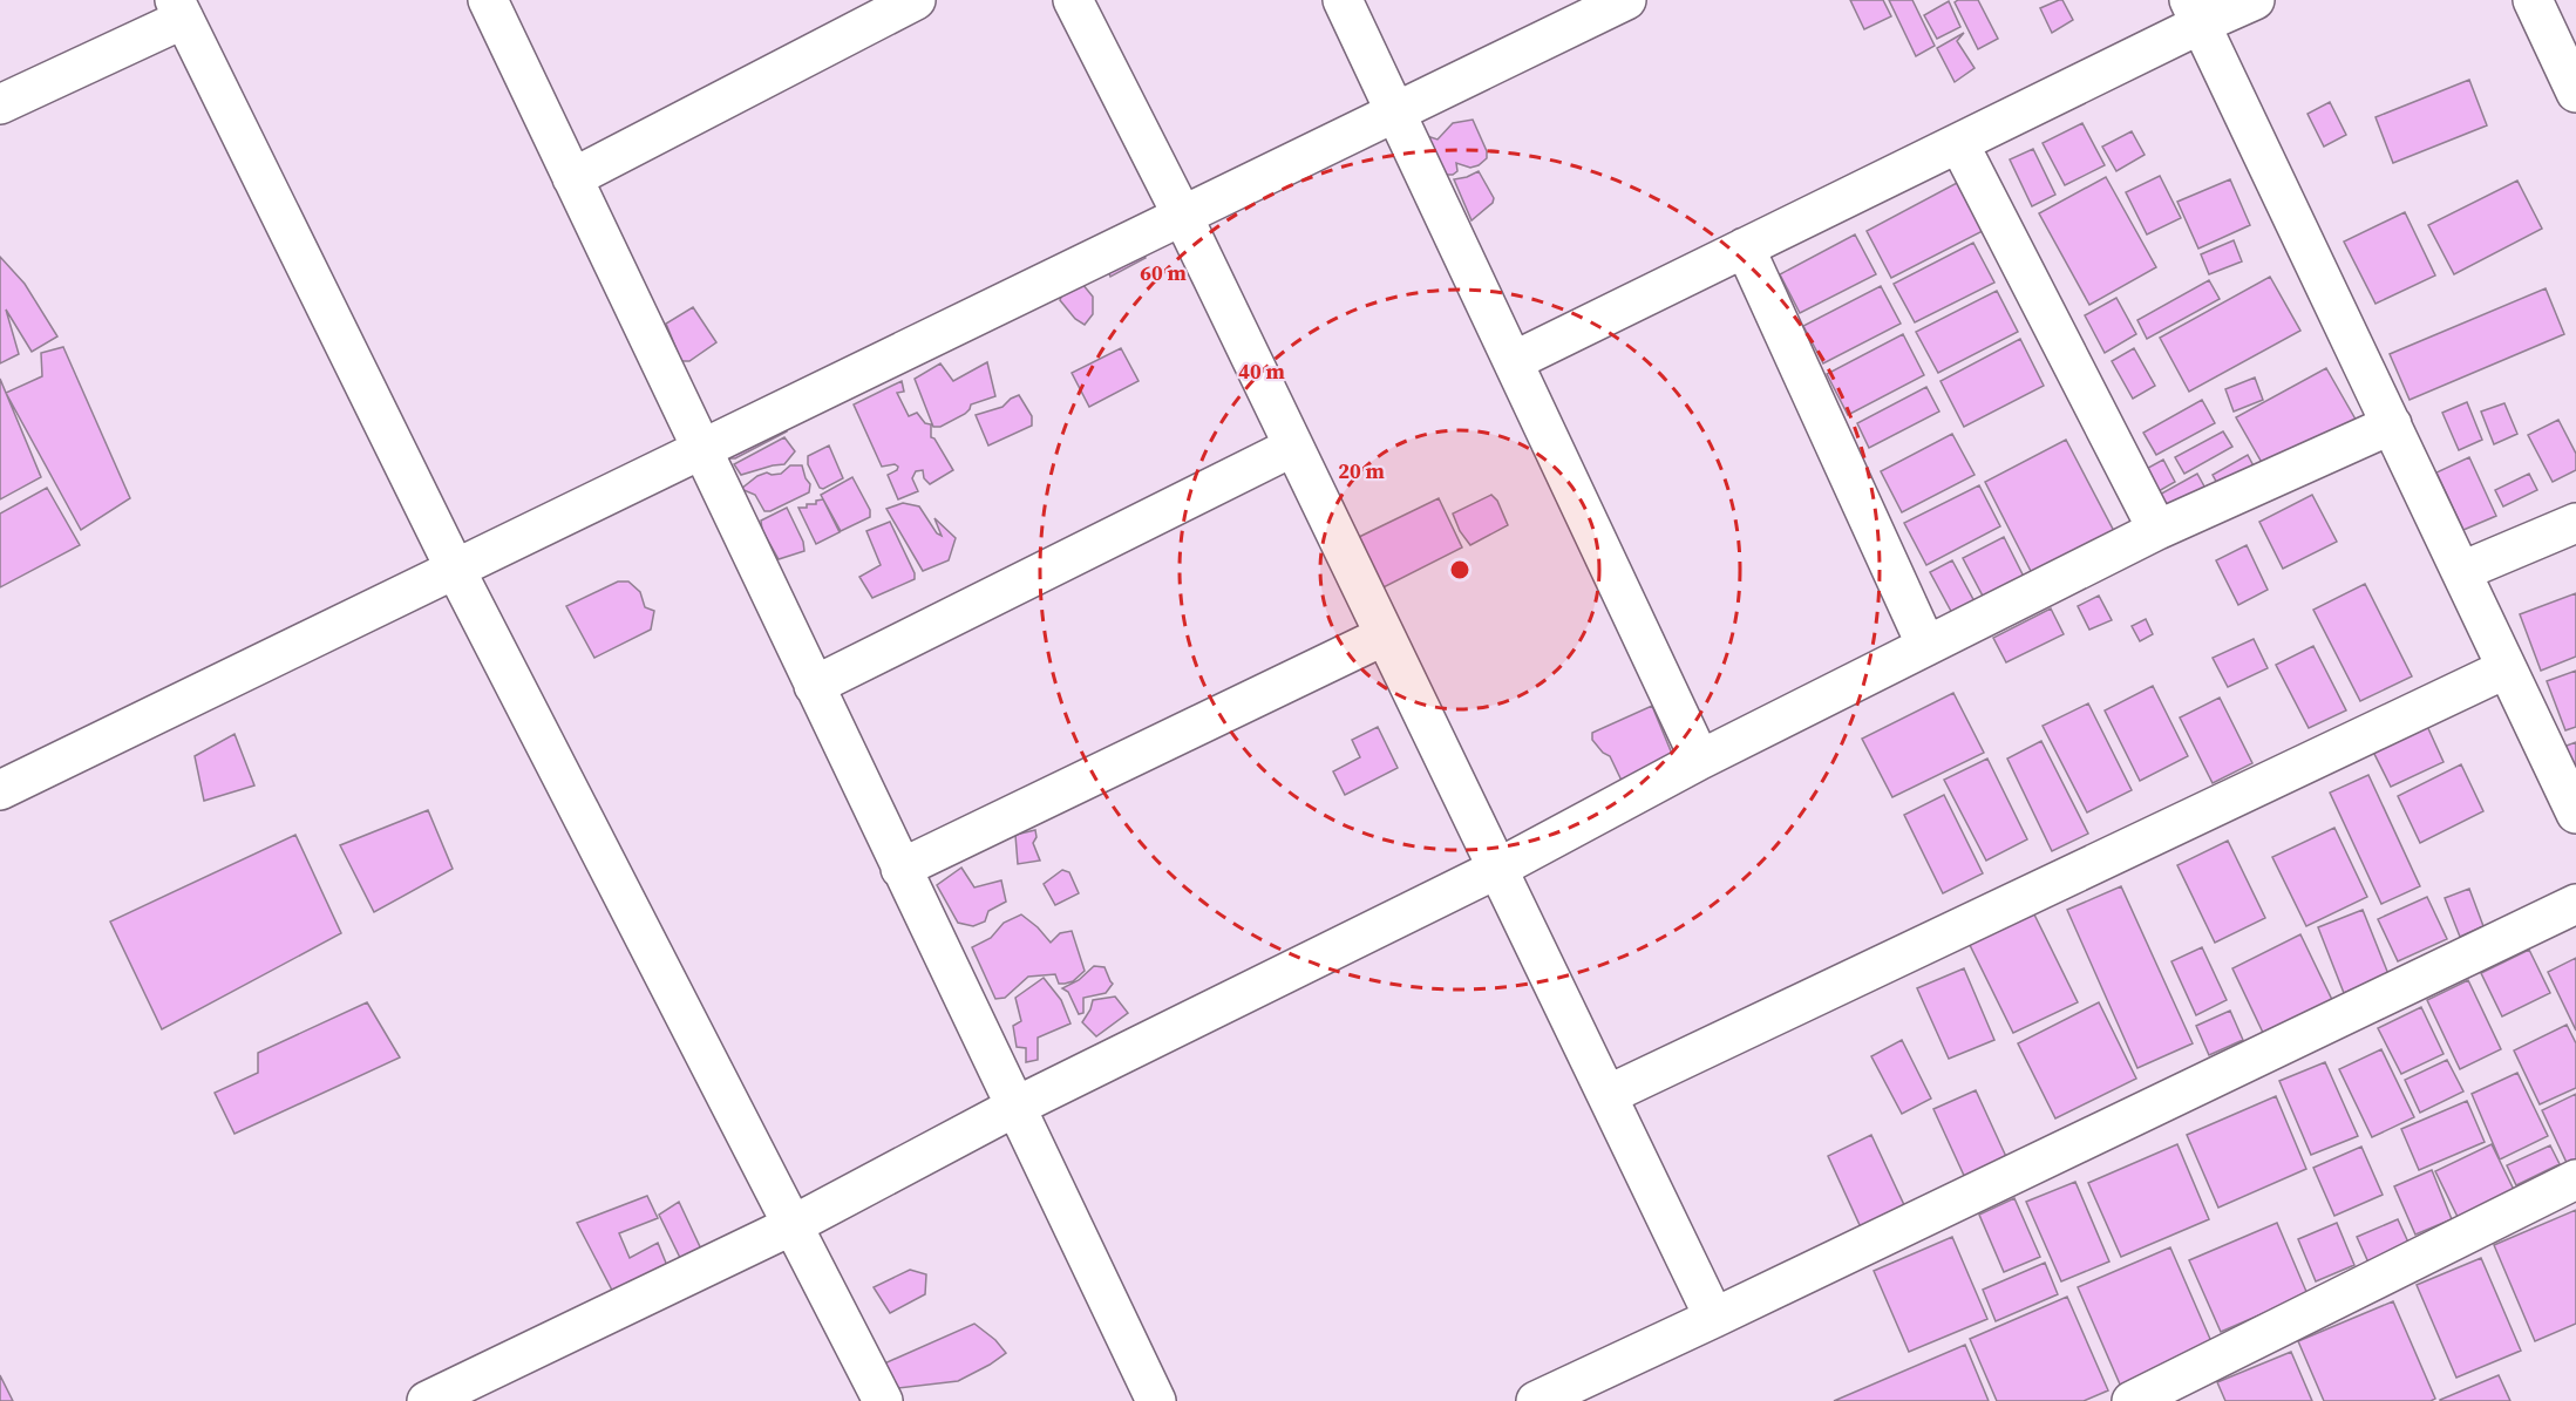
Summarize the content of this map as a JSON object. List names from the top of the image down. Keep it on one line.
{"rings":["60 m","40 m","20 m"]}
